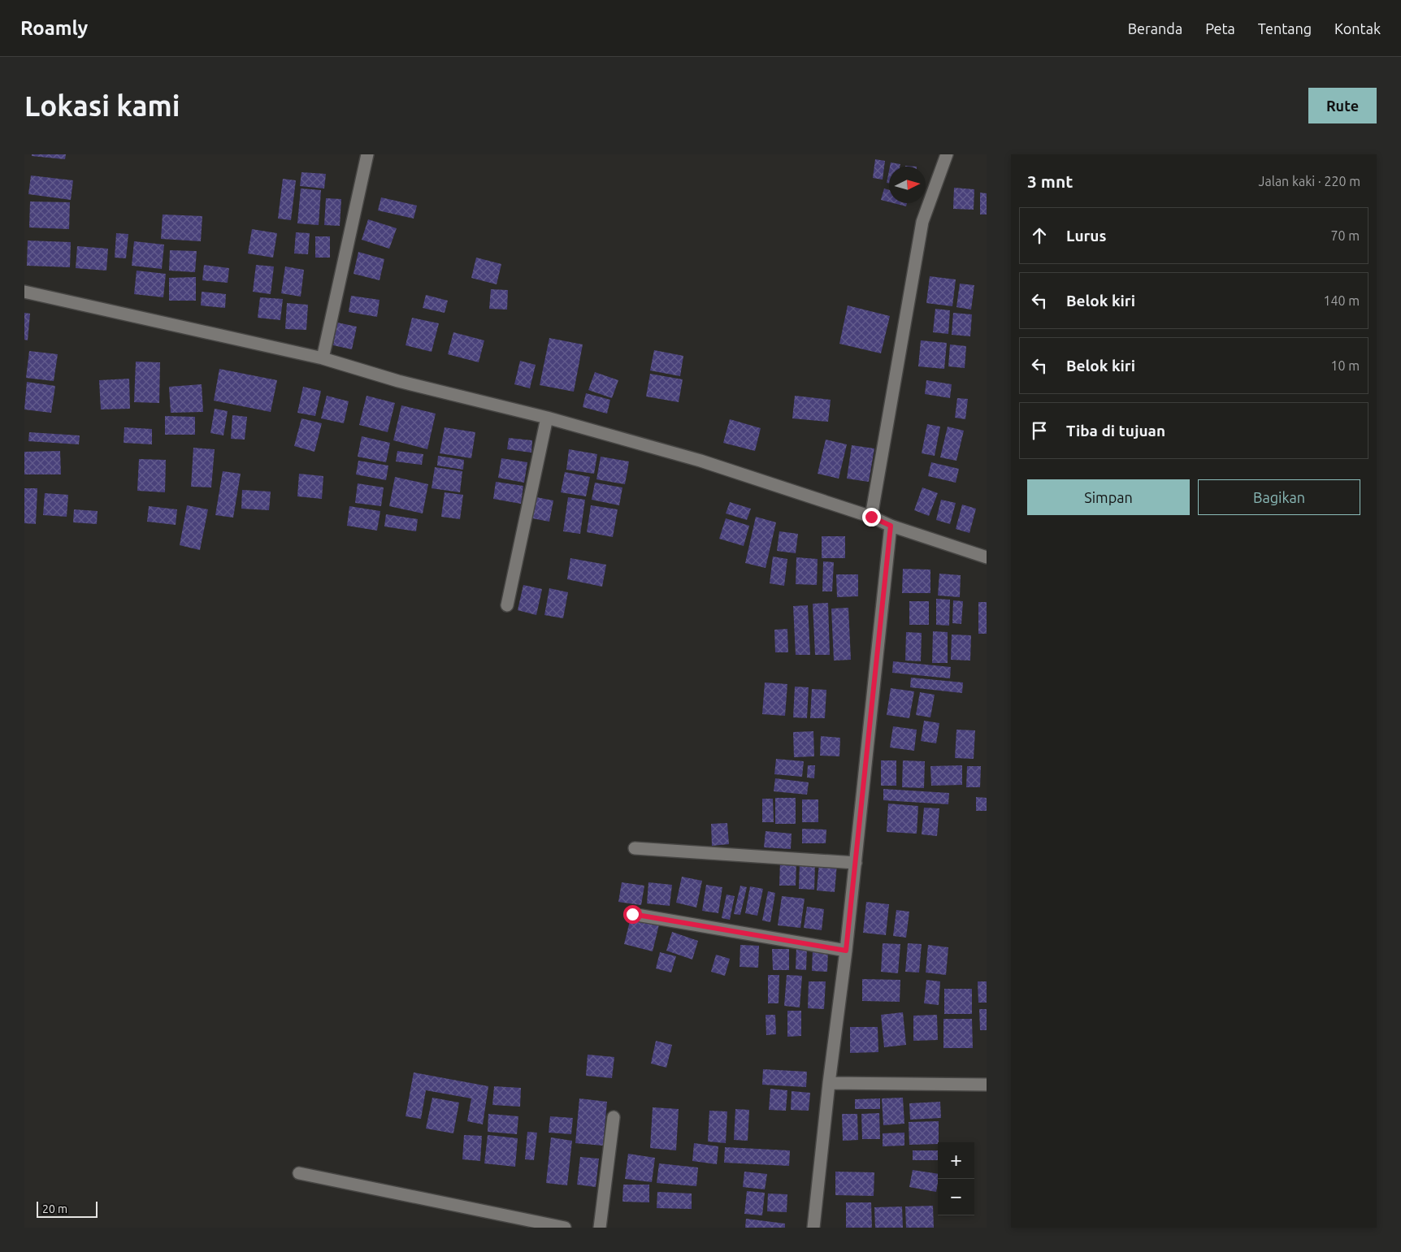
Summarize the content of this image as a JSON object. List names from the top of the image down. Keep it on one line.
{"scale_bar":"20 m","north":"right","page":{"header":"Roamly","nav":["Beranda","Peta","Tentang","Kontak"],"buttons":["Rute",["Simpan","Bagikan"]],"title":"Lokasi kami","heading":["3 mnt","Jalan kaki · 220 m"],"list":[["Lurus","70 m"],["Belok kiri","140 m"],["Belok kiri","10 m"],"Tiba di tujuan"],"map_buttons":["+","−"],"scale":"20 m"}}
